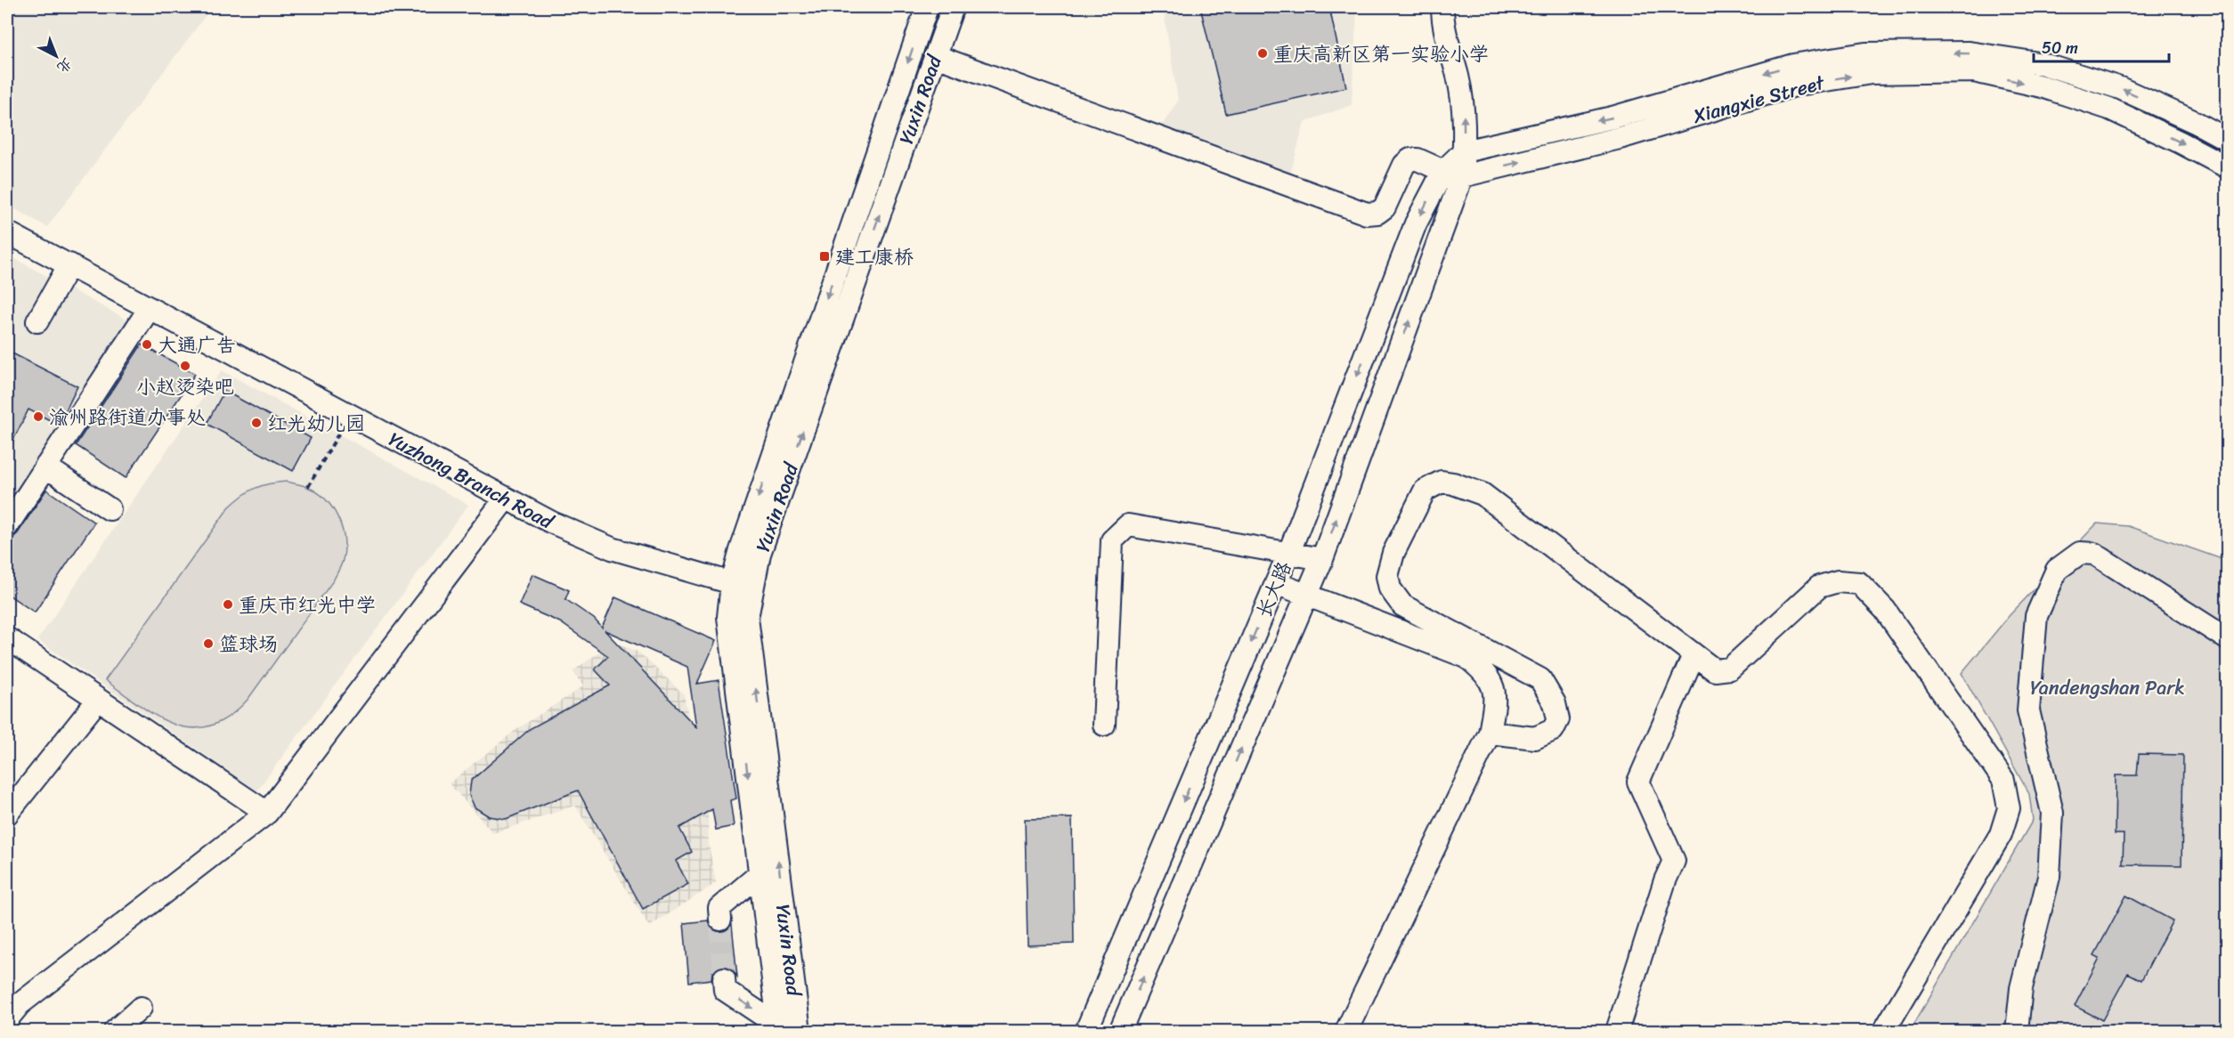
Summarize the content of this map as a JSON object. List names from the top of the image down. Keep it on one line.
{"streets":{"street":["Xiangxie Street","Yuxin Road","Yuzhong Branch Road","长大路"]},"crossings":[["Xiangxie Street","长大路"],["Yuxin Road","Yuzhong Branch Road"]],"parks":["Yandengshan Park"],"places":{"other":["重庆高新区第一实验小学","大通广告","小赵烫染吧","渝州路街道办事处","红光幼儿园","重庆市红光中学","篮球场"],"transit":["建工康桥"]},"scale_bar":"50 m","north":"bottom right"}
